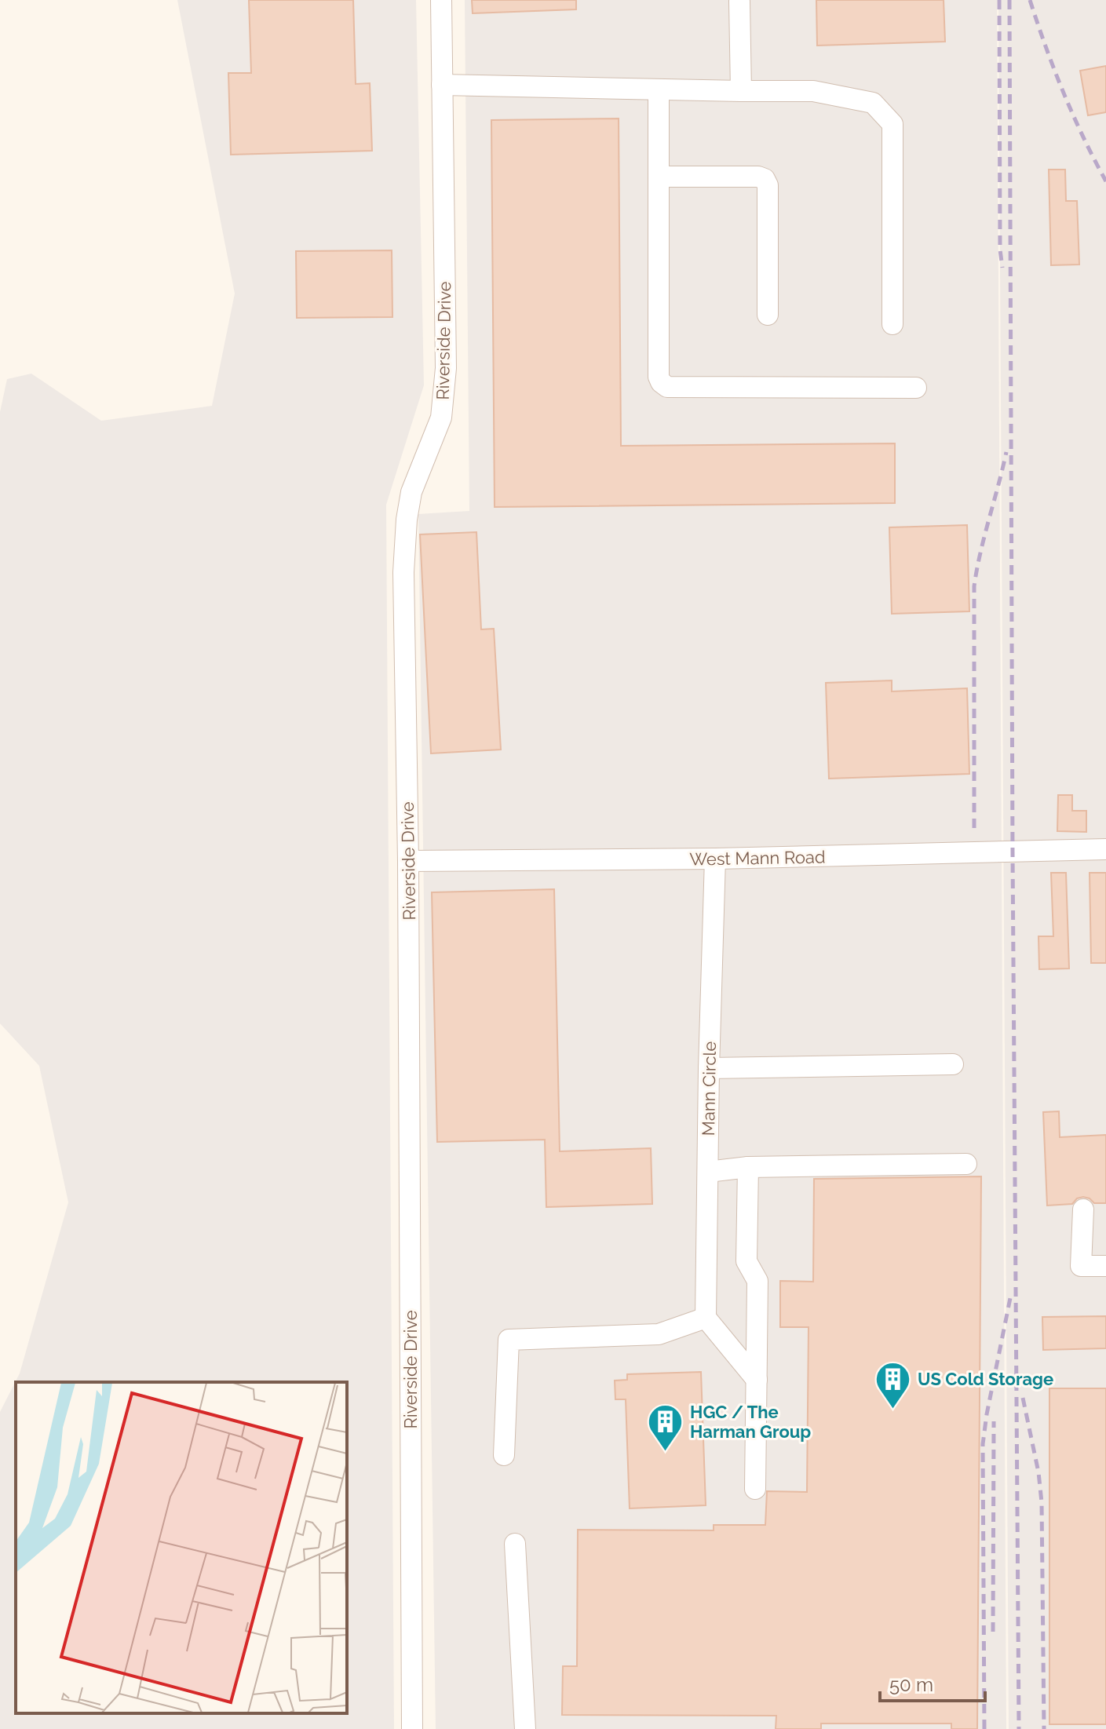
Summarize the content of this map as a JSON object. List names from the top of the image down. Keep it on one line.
{"streets":{"street":["Riverside Drive","West Mann Road","Mann Circle"]},"crossings":[["Riverside Drive","West Mann Road"],["West Mann Road","Mann Circle"]],"places":{"building":["US Cold Storage","HGC / The Harman Group"]},"scale_bar":"50 m"}
